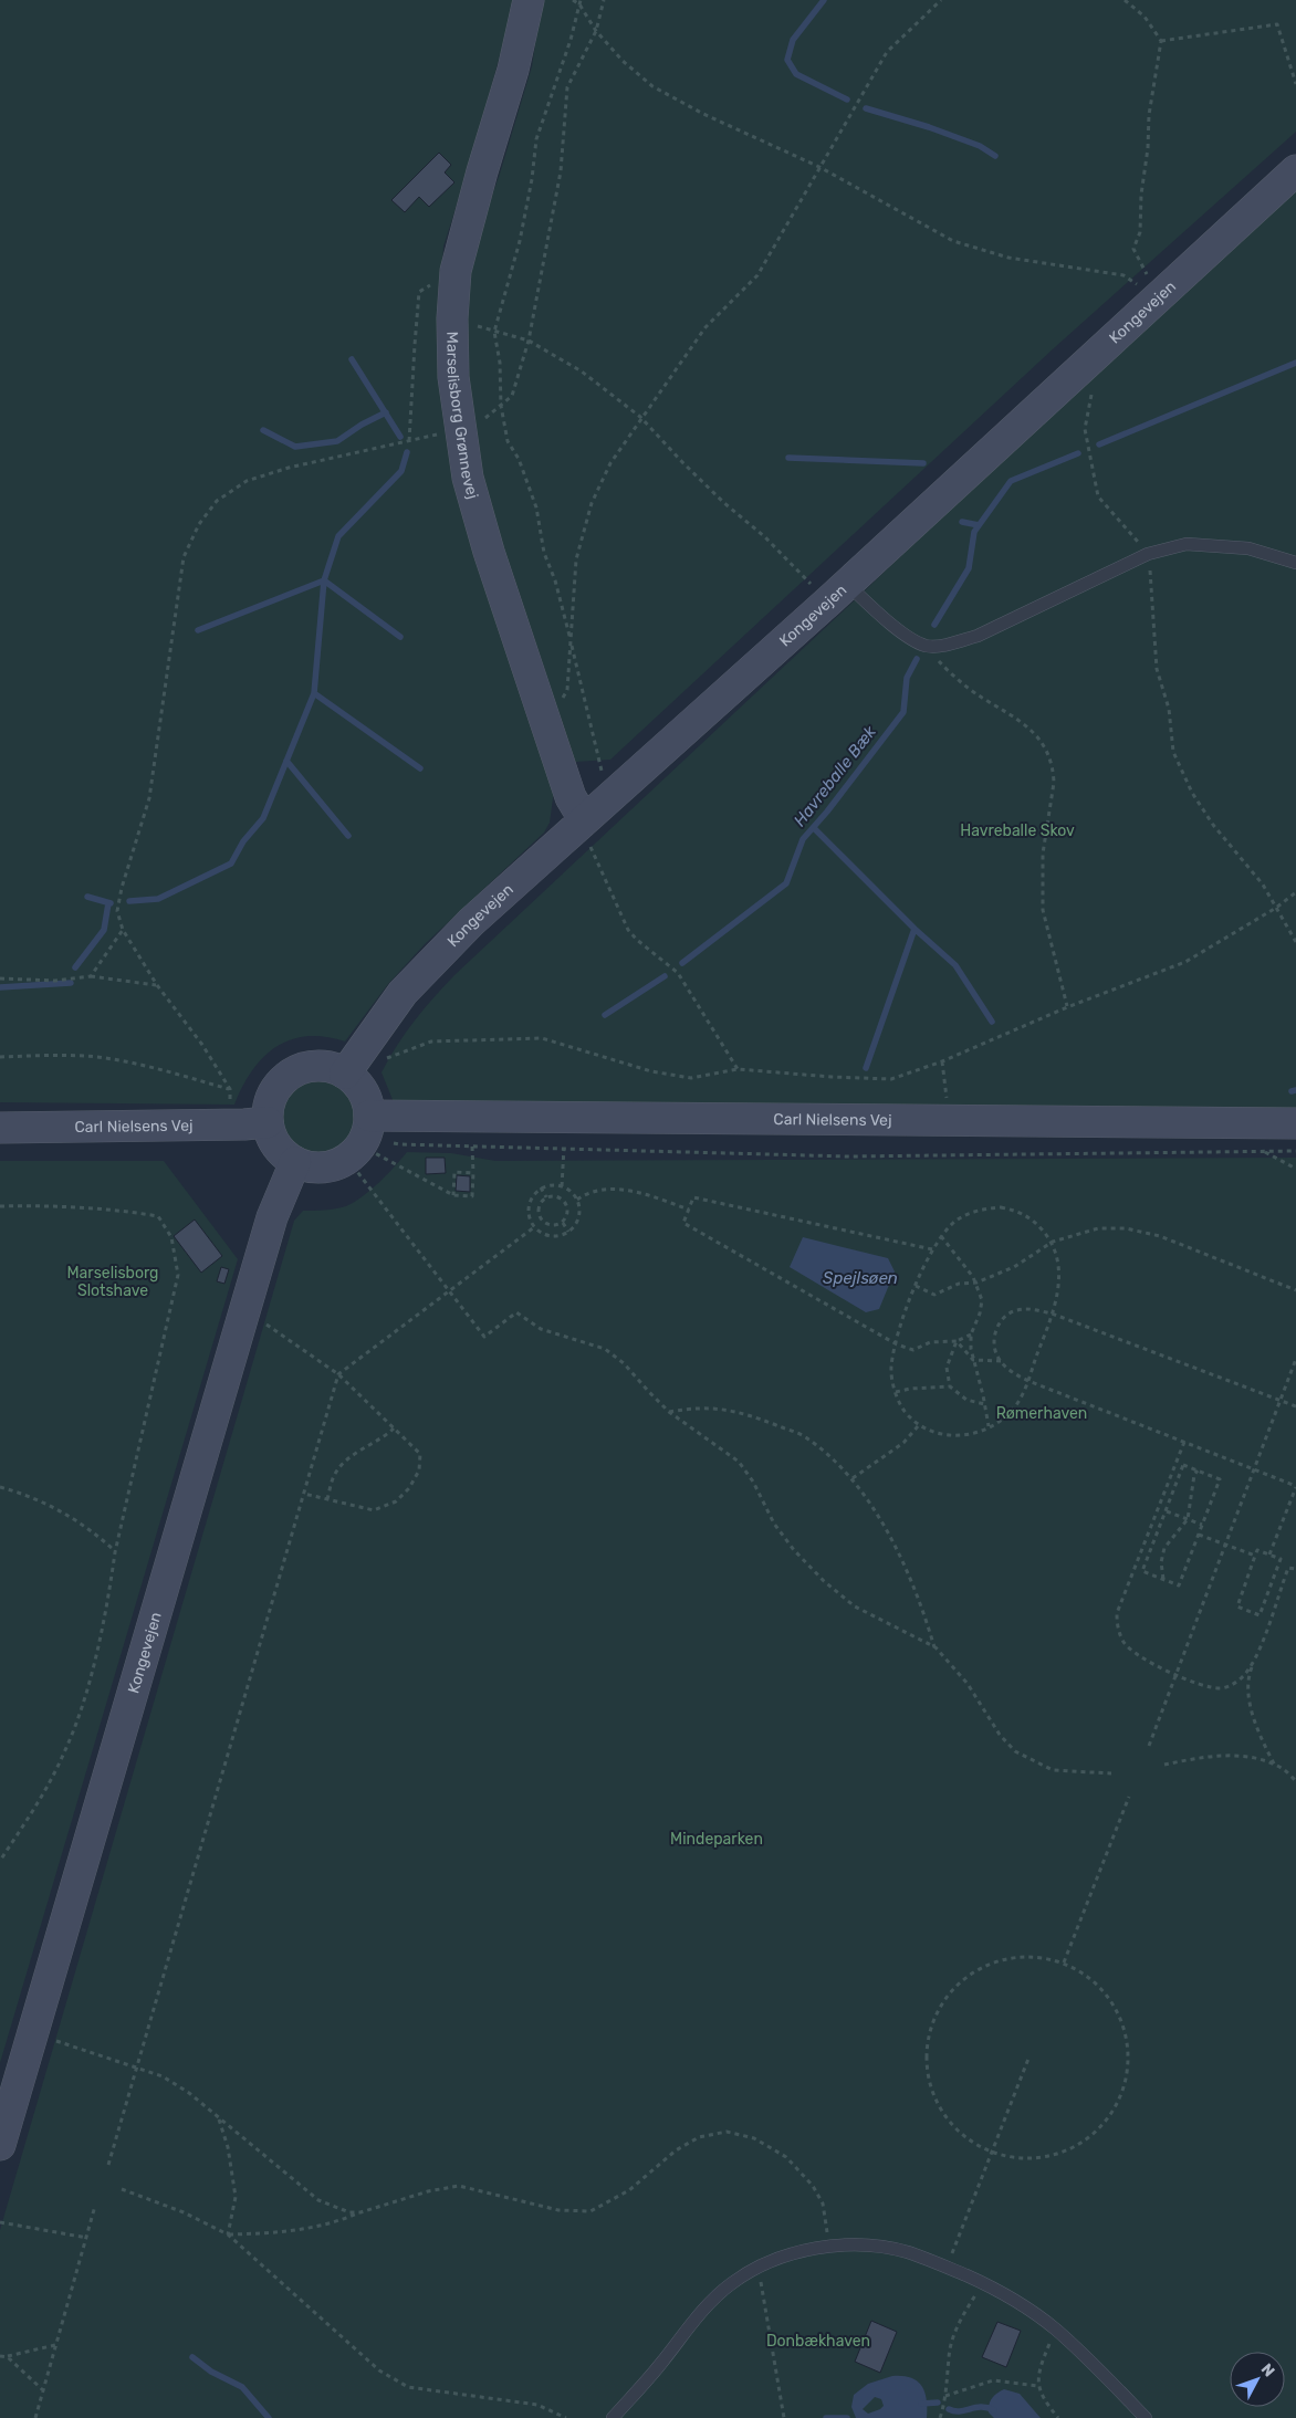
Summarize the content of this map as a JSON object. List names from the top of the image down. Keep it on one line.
{"streets":{"street":["Kongevejen","Marselisborg Grønnevej","Carl Nielsens Vej"]},"crossings":[["Kongevejen","Marselisborg Grønnevej"],["Kongevejen","Carl Nielsens Vej"]],"water":["Havreballe Bæk","Spejlsøen"],"parks":["Havreballe Skov","Marselisborg Slotshave","Rømerhaven","Mindeparken","Donbækhaven"],"north":"top right"}
